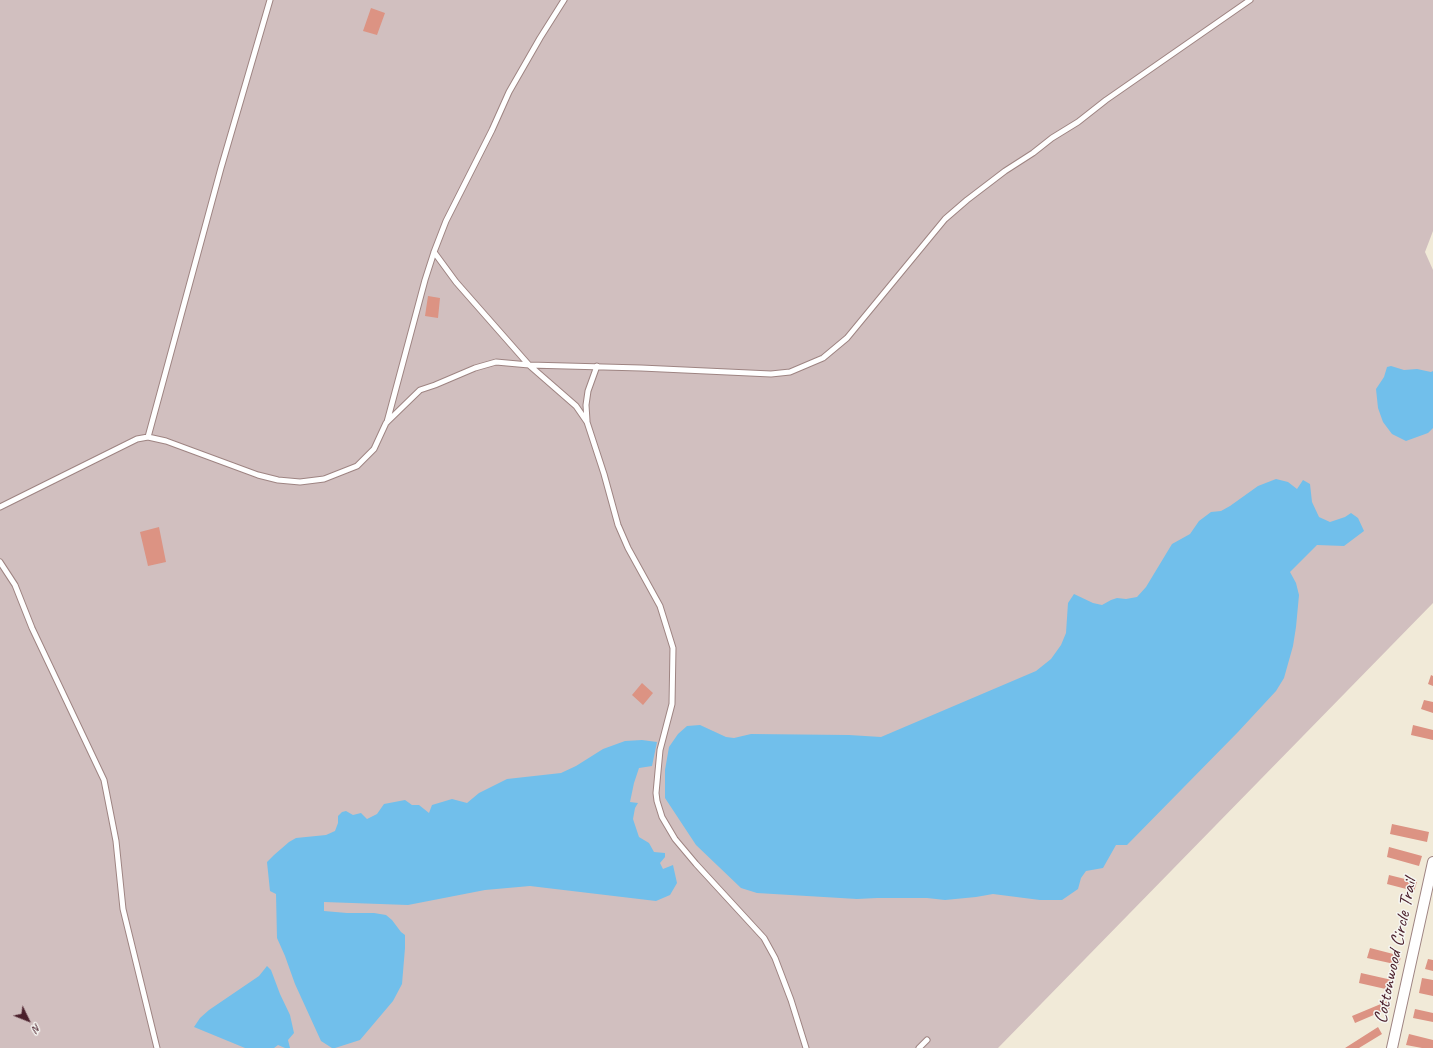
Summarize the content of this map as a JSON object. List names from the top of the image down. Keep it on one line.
{"streets":{"street":["Cottonwood Circle Trail"]},"north":"bottom right"}
